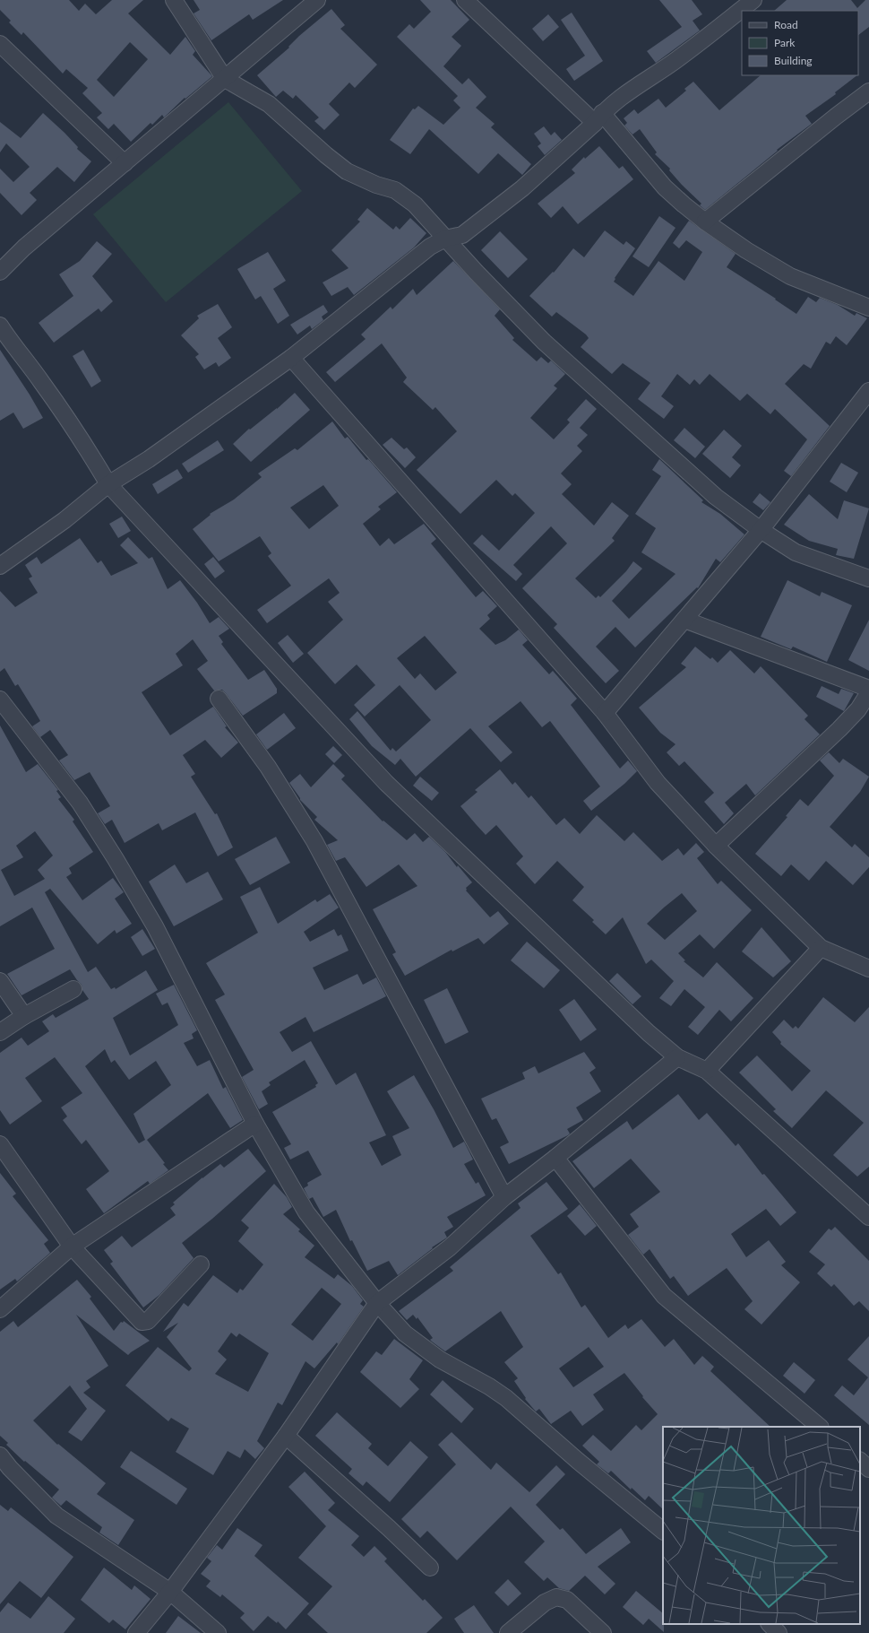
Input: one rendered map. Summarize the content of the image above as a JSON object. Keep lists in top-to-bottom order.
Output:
{
  "legend": ["Road", "Park", "Building"]
}
